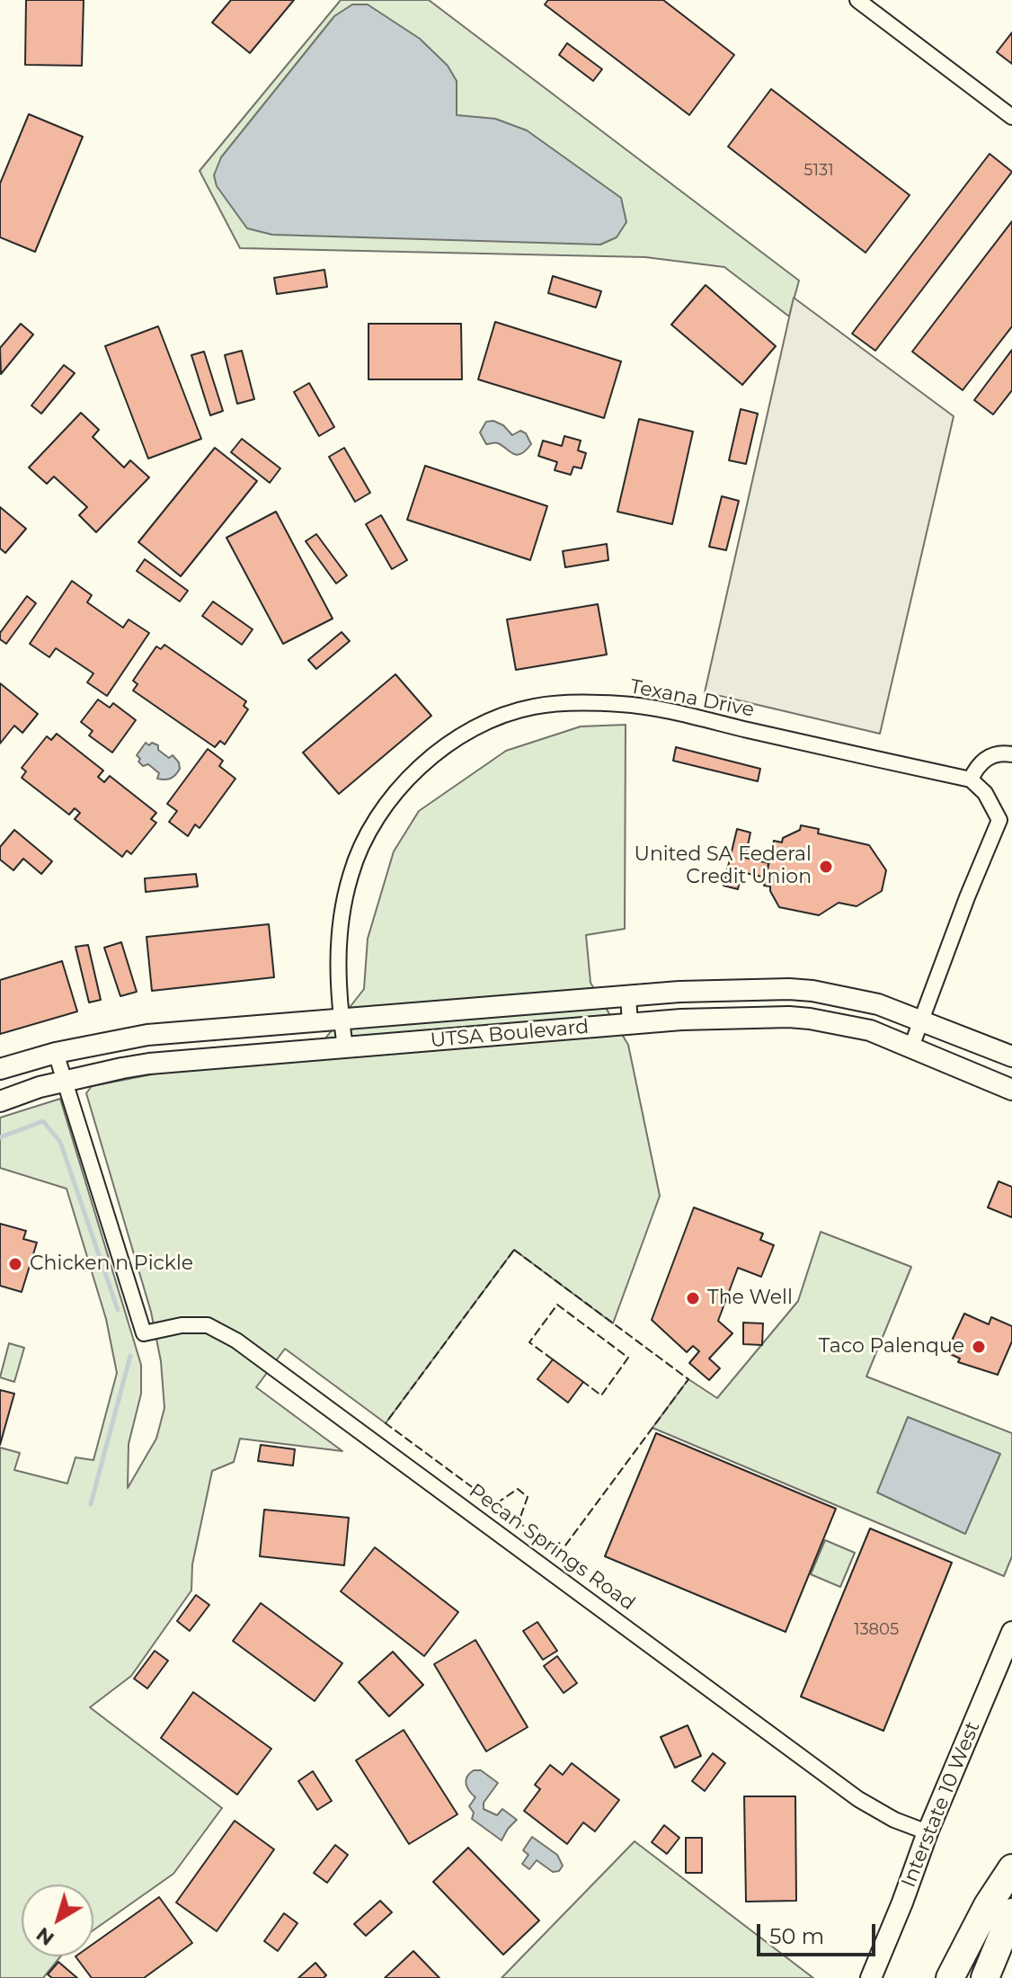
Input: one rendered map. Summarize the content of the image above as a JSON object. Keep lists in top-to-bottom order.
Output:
{
  "streets": {
    "main road": ["UTSA Boulevard", "Interstate 10 West"],
    "street": ["Texana Drive", "Pecan Springs Road"]
  },
  "crossings": [
    ["Texana Drive", "UTSA Boulevard"],
    ["UTSA Boulevard", "Pecan Springs Road"],
    ["Pecan Springs Road", "Interstate 10 West"]
  ],
  "places": [
    "United SA Federal Credit Union",
    "Chicken n Pickle",
    "The Well",
    "Taco Palenque"
  ],
  "house_numbers": ["5131", "13805"],
  "scale_bar": "50 m",
  "north": "bottom left"
}
